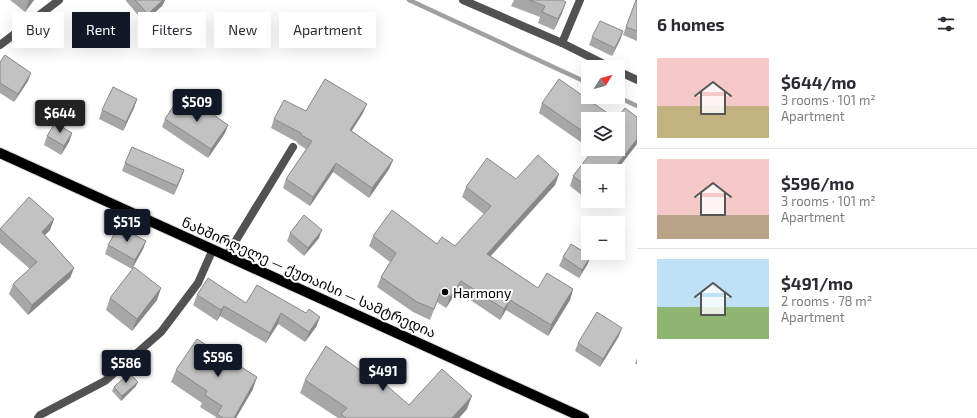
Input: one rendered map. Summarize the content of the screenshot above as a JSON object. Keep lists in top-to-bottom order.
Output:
{
  "streets": {
    "main road": ["ნახშირღელე — ქუთაისი — სამტრედია"]
  },
  "places": ["Harmony"],
  "north": "top right",
  "page": {
    "heading": "6 homes",
    "chip": [
      "Buy",
      "Rent",
      "Filters",
      "New",
      "Apartment"
    ],
    "list": [
      {
        "name": "$644/mo",
        "note": "3 rooms · 101 m² · Apartment"
      },
      {
        "name": "$596/mo",
        "note": "3 rooms · 101 m² · Apartment"
      },
      {
        "name": "$491/mo",
        "note": "2 rooms · 78 m² · Apartment"
      }
    ],
    "map_buttons": ["+", "−"],
    "price": [
      "$509",
      "$644",
      "$515",
      "$596",
      "$586",
      "$491"
    ]
  }
}
